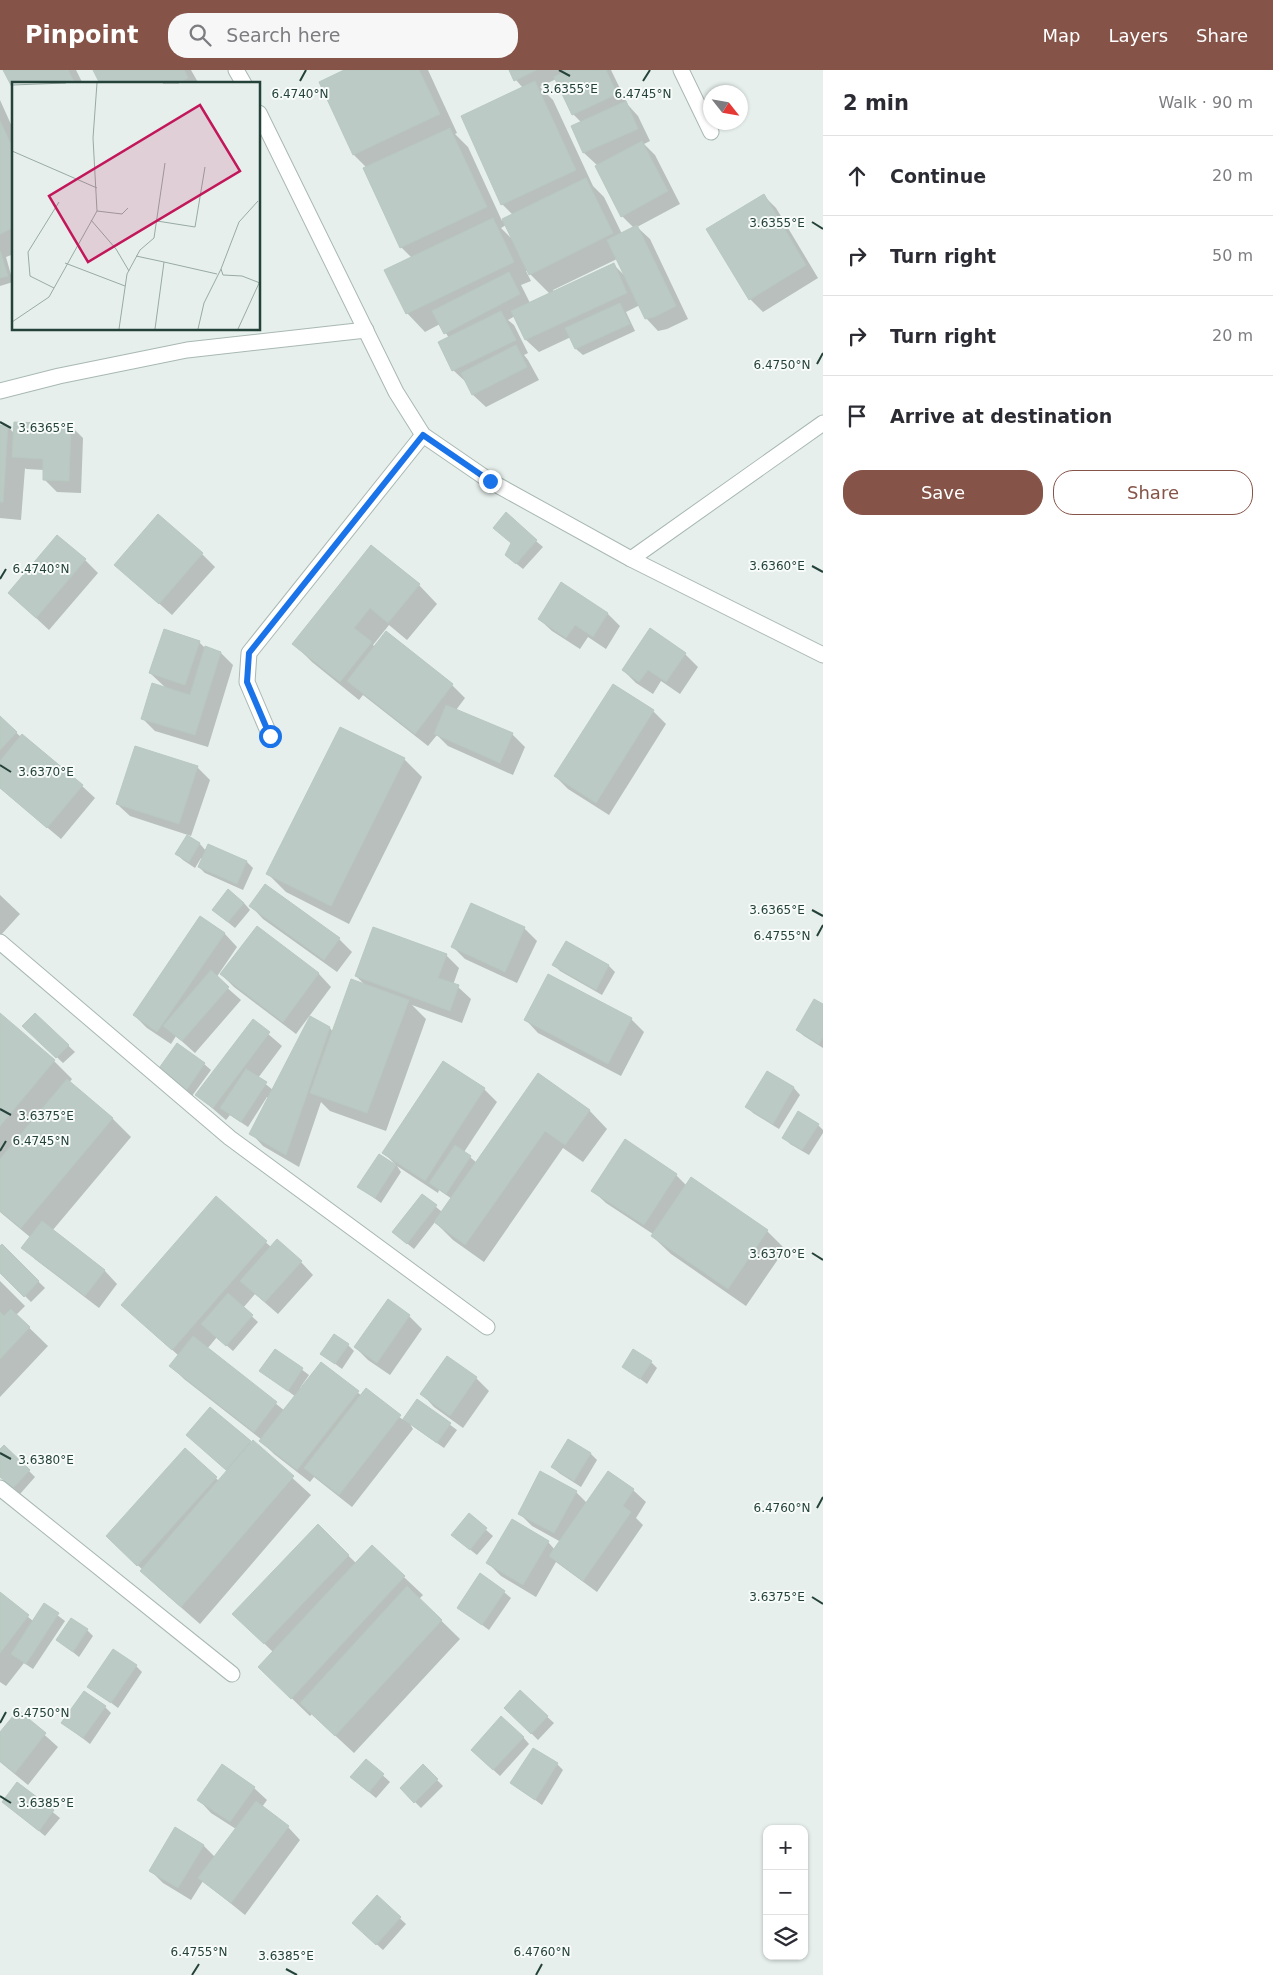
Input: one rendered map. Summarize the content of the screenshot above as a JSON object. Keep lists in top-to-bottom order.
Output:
{
  "north": "bottom right",
  "page": {
    "header": "Pinpoint",
    "search": "Search here",
    "nav": ["Map", "Layers", "Share"],
    "heading": ["2 min", "Walk · 90 m"],
    "list": [
      ["Continue", "20 m"],
      ["Turn right", "50 m"],
      ["Turn right", "20 m"],
      "Arrive at destination"
    ],
    "buttons": ["Save", "Share"],
    "map_buttons": ["+", "−"]
  },
  "coordinates": [
    "3.6355°E",
    "6.4745°N",
    "6.4740°N",
    "6.4750°N",
    "3.6365°E",
    "3.6360°E",
    "3.6370°E",
    "6.4755°N",
    "3.6375°E",
    "3.6380°E",
    "6.4760°N",
    "3.6385°E"
  ]
}
